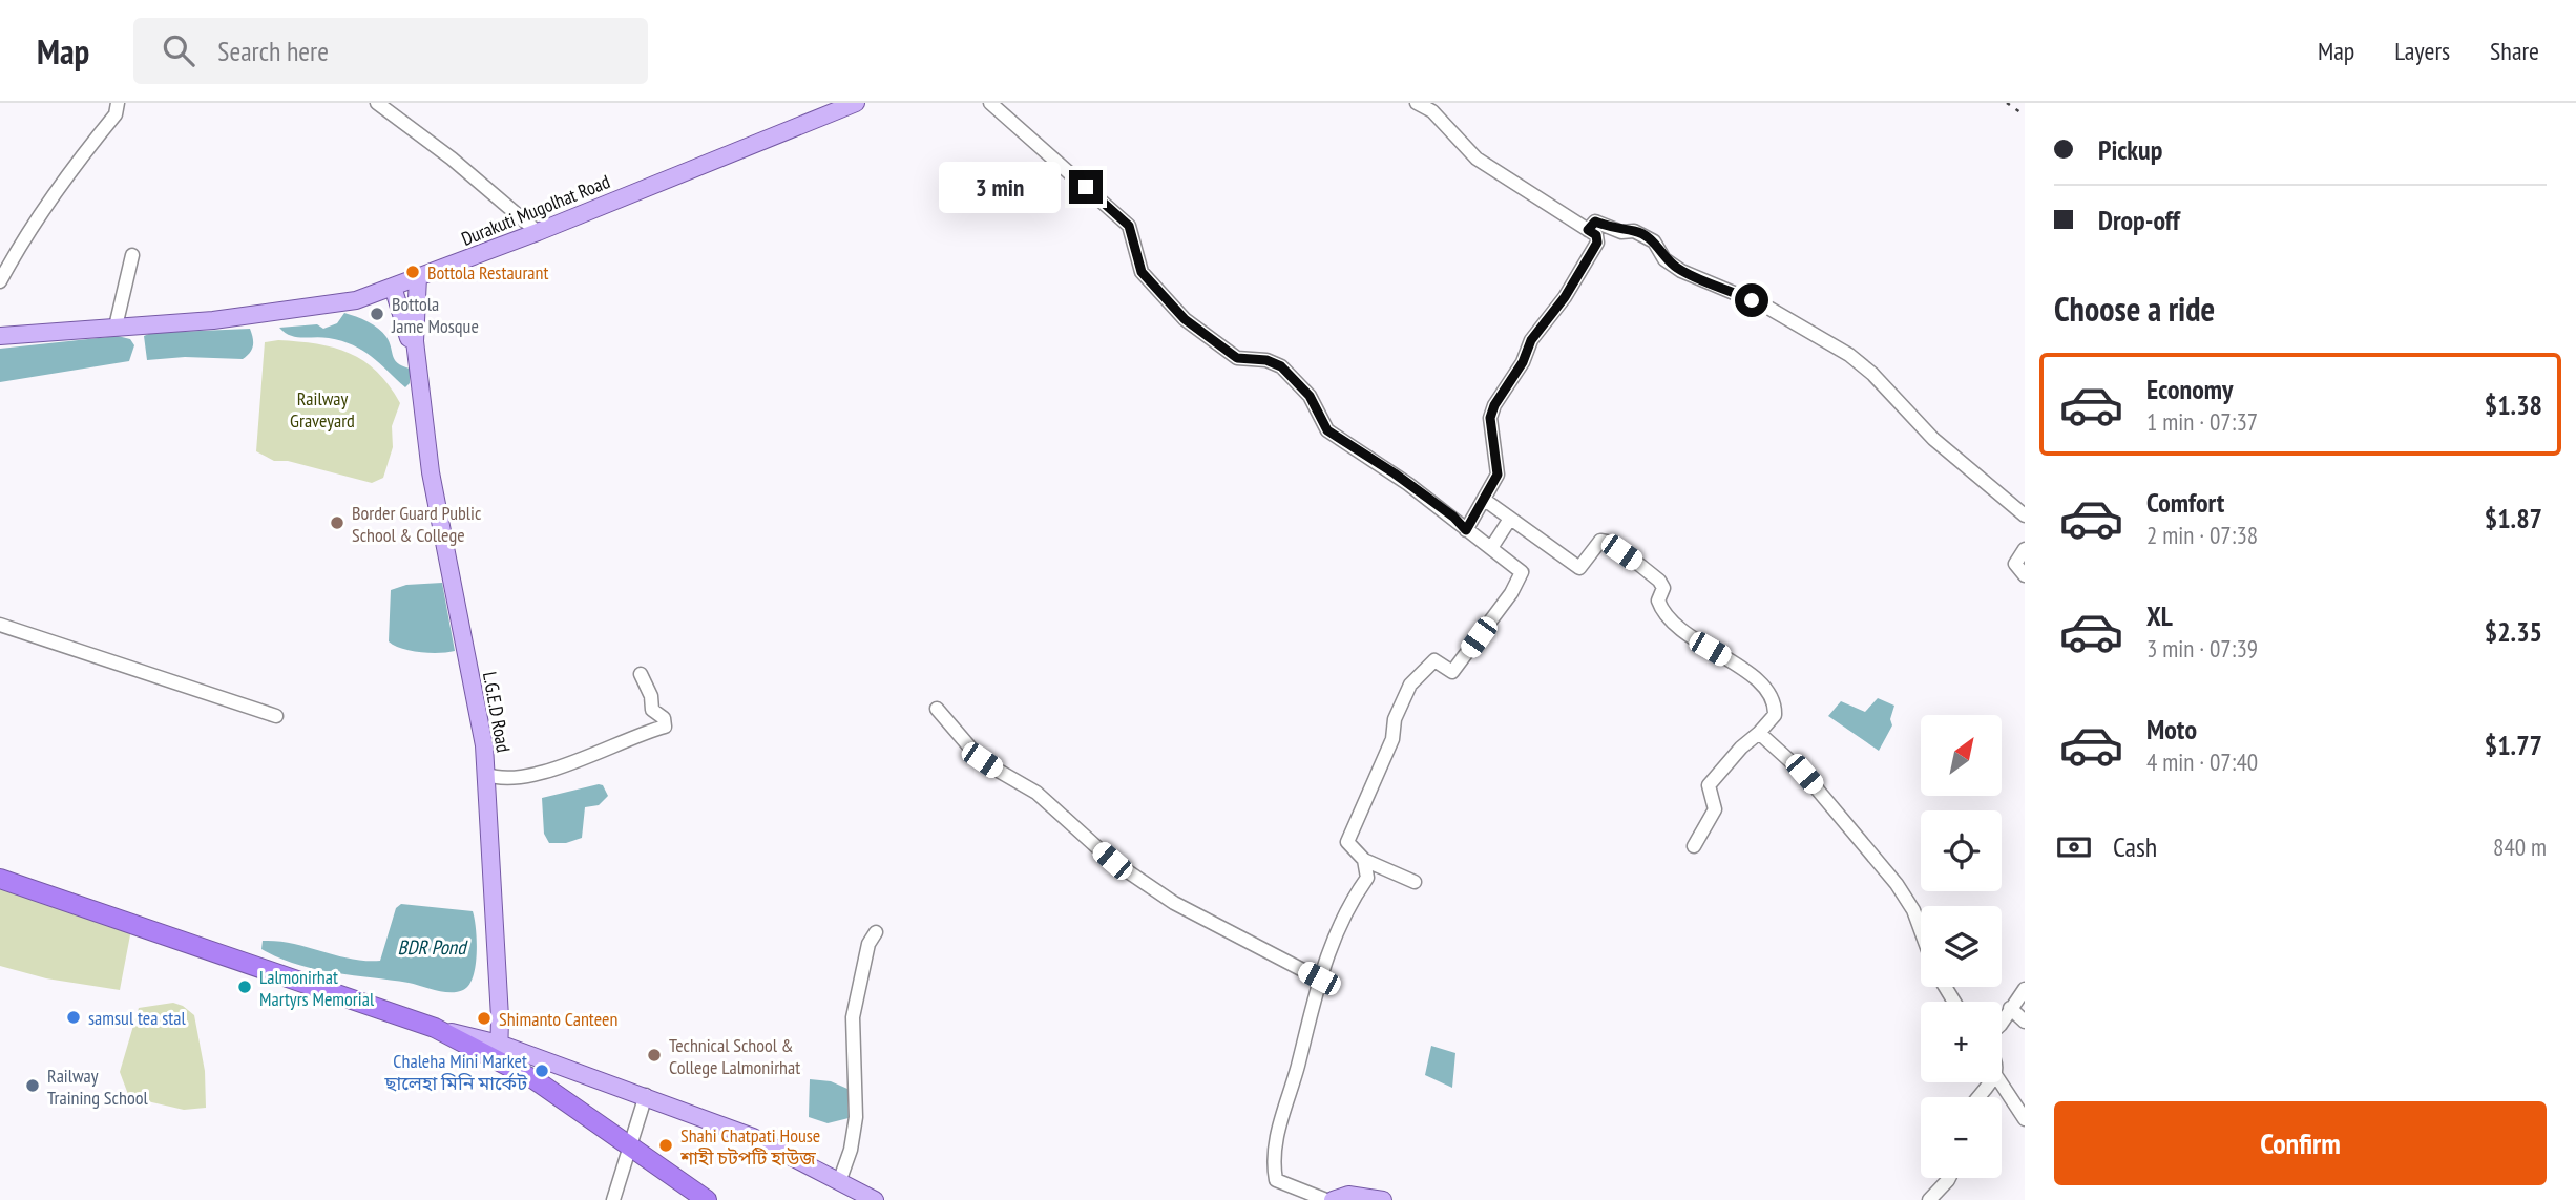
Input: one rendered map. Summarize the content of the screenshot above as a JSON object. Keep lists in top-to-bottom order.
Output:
{
  "streets": {
    "main road": ["Durakuti Mugolhat Road", "L.G.E.D Road"]
  },
  "water": ["BDR Pond"],
  "parks": ["Railway Graveyard"],
  "places": [
    "Bottola Restaurant",
    "Bottola Jame Mosque",
    "Border Guard Public School & College",
    "Lalmonirhat Martyrs Memorial",
    "samsul tea stal",
    "Shimanto Canteen",
    "Technical School & College Lalmonirhat",
    "Chaleha Mini Market ছালেহা মিনি মার্কেট",
    "Railway Training School",
    "Shahi Chatpati House শাহী চটপটি হাউজ"
  ],
  "north": "top right",
  "page": {
    "header": "Map",
    "search": "Search here",
    "nav": ["Map", "Layers", "Share"],
    "banner": ["Pickup", "Drop-off"],
    "bubble": "3 min",
    "heading": "Choose a ride",
    "list": [
      {
        "name": "Economy",
        "note": "1 min · 07:37",
        "value": "$1.38"
      },
      {
        "name": "Comfort",
        "note": "2 min · 07:38",
        "value": "$1.87"
      },
      {
        "name": "XL",
        "note": "3 min · 07:39",
        "value": "$2.35"
      },
      {
        "name": "Moto",
        "note": "4 min · 07:40",
        "value": "$1.77"
      }
    ],
    "map_buttons": ["+", "−"],
    "pay": ["Cash", "840 m"],
    "buttons": "Confirm"
  }
}
